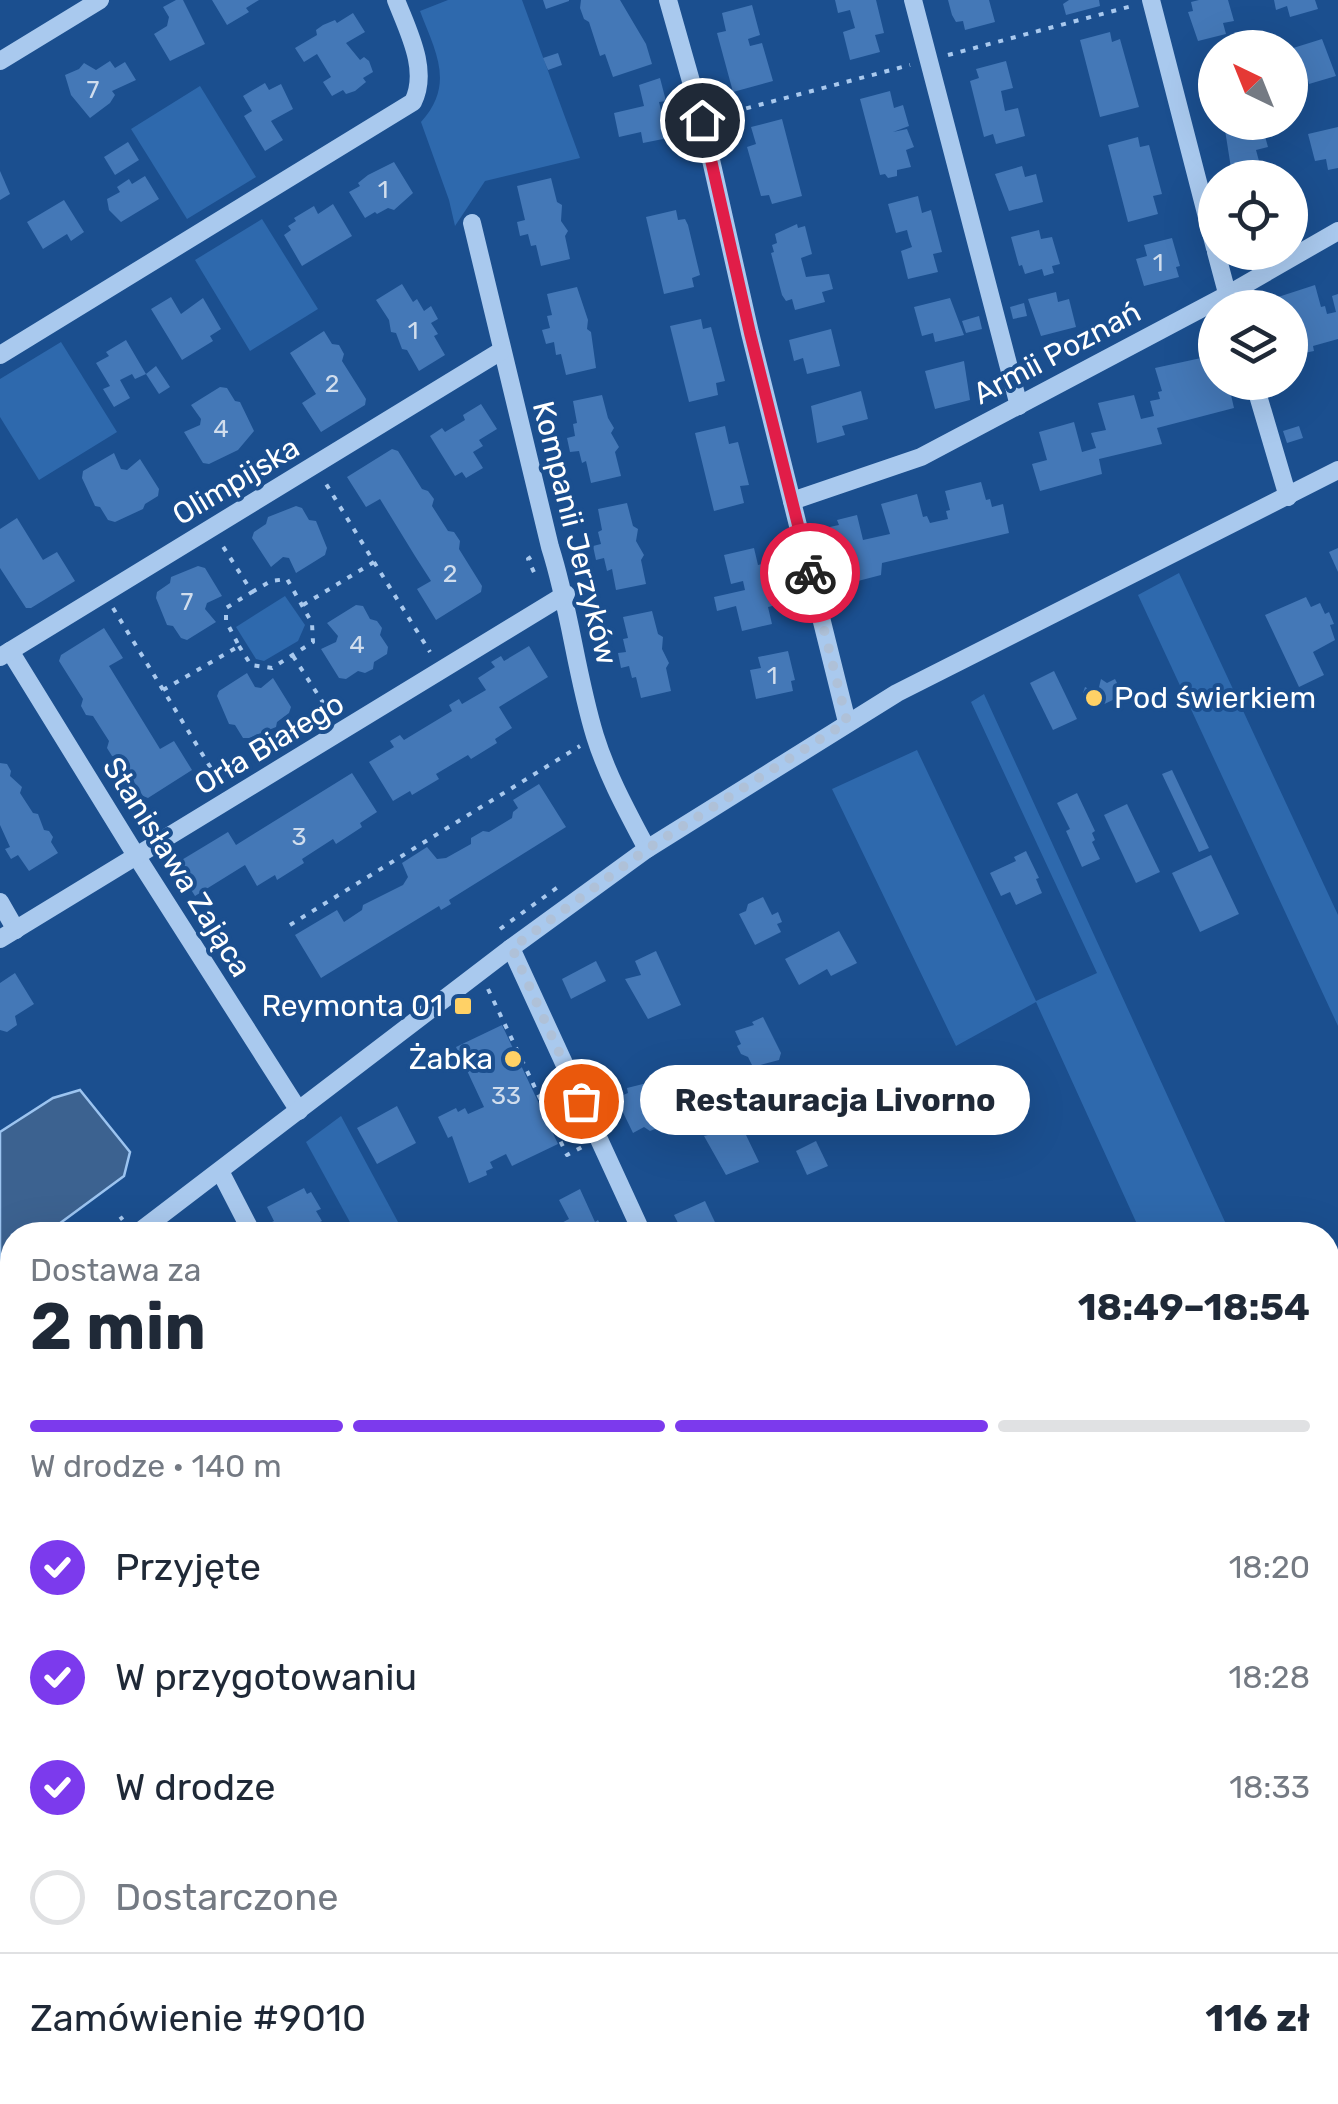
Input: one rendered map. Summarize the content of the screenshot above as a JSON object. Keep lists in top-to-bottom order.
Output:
{
  "streets": {
    "street": [
      "Armii Poznań",
      "Olimpijska",
      "Kompanii Jerzyków",
      "Orła Białego",
      "Stanisława Zająca"
    ]
  },
  "crossings": [
    ["Olimpijska", "Kompanii Jerzyków"],
    ["Olimpijska", "Stanisława Zająca"],
    ["Kompanii Jerzyków", "Orła Białego"],
    ["Orła Białego", "Stanisława Zająca"]
  ],
  "places": {
    "other": ["Pod świerkiem", "Żabka", "Restauracja Livorno"],
    "transit": ["Reymonta 01"]
  },
  "house_numbers": [
    "7",
    "1",
    "1",
    "1",
    "2",
    "4",
    "2",
    "7",
    "4",
    "1",
    "3",
    "33"
  ],
  "north": "top left",
  "page": {
    "bubble": "Restauracja Livorno",
    "heading": ["2 min", "Dostawa za", "18:49–18:54"],
    "panel": ["Zamówienie #9010", "116 zł"],
    "bar": "W drodze · 140 m",
    "list": [
      ["Przyjęte", "18:20"],
      ["W przygotowaniu", "18:28"],
      ["W drodze", "18:33"],
      "Dostarczone"
    ]
  }
}
